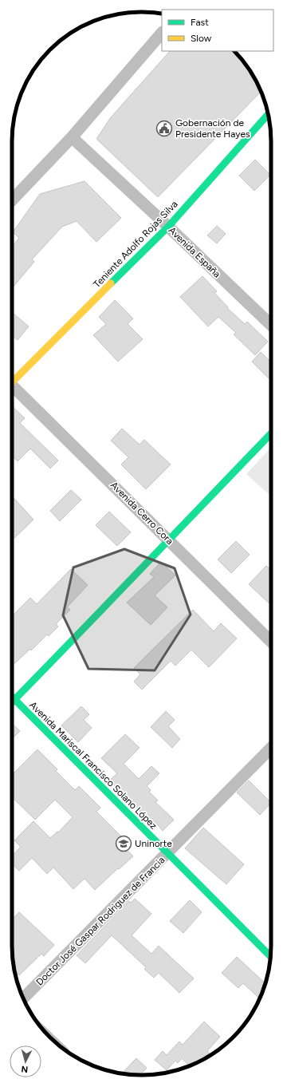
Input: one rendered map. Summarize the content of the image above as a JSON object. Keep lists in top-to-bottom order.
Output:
{
  "streets": {
    "street": [
      "Teniente Adolfo Rojas Silva",
      "Avenida España",
      "Avenida Cerro Cora",
      "Avenida Mariscal Francisco Solano López",
      "Doctor José Gaspar Rodriguez de Francia"
    ]
  },
  "crossings": [
    ["Teniente Adolfo Rojas Silva", "Avenida España"],
    ["Avenida Mariscal Francisco Solano López", "Doctor José Gaspar Rodriguez de Francia"]
  ],
  "places": {
    "public building": ["Gobernación de Presidente Hayes"],
    "school or university": ["Uninorte"]
  },
  "legend": ["Fast", "Slow"],
  "north": "bottom"
}
